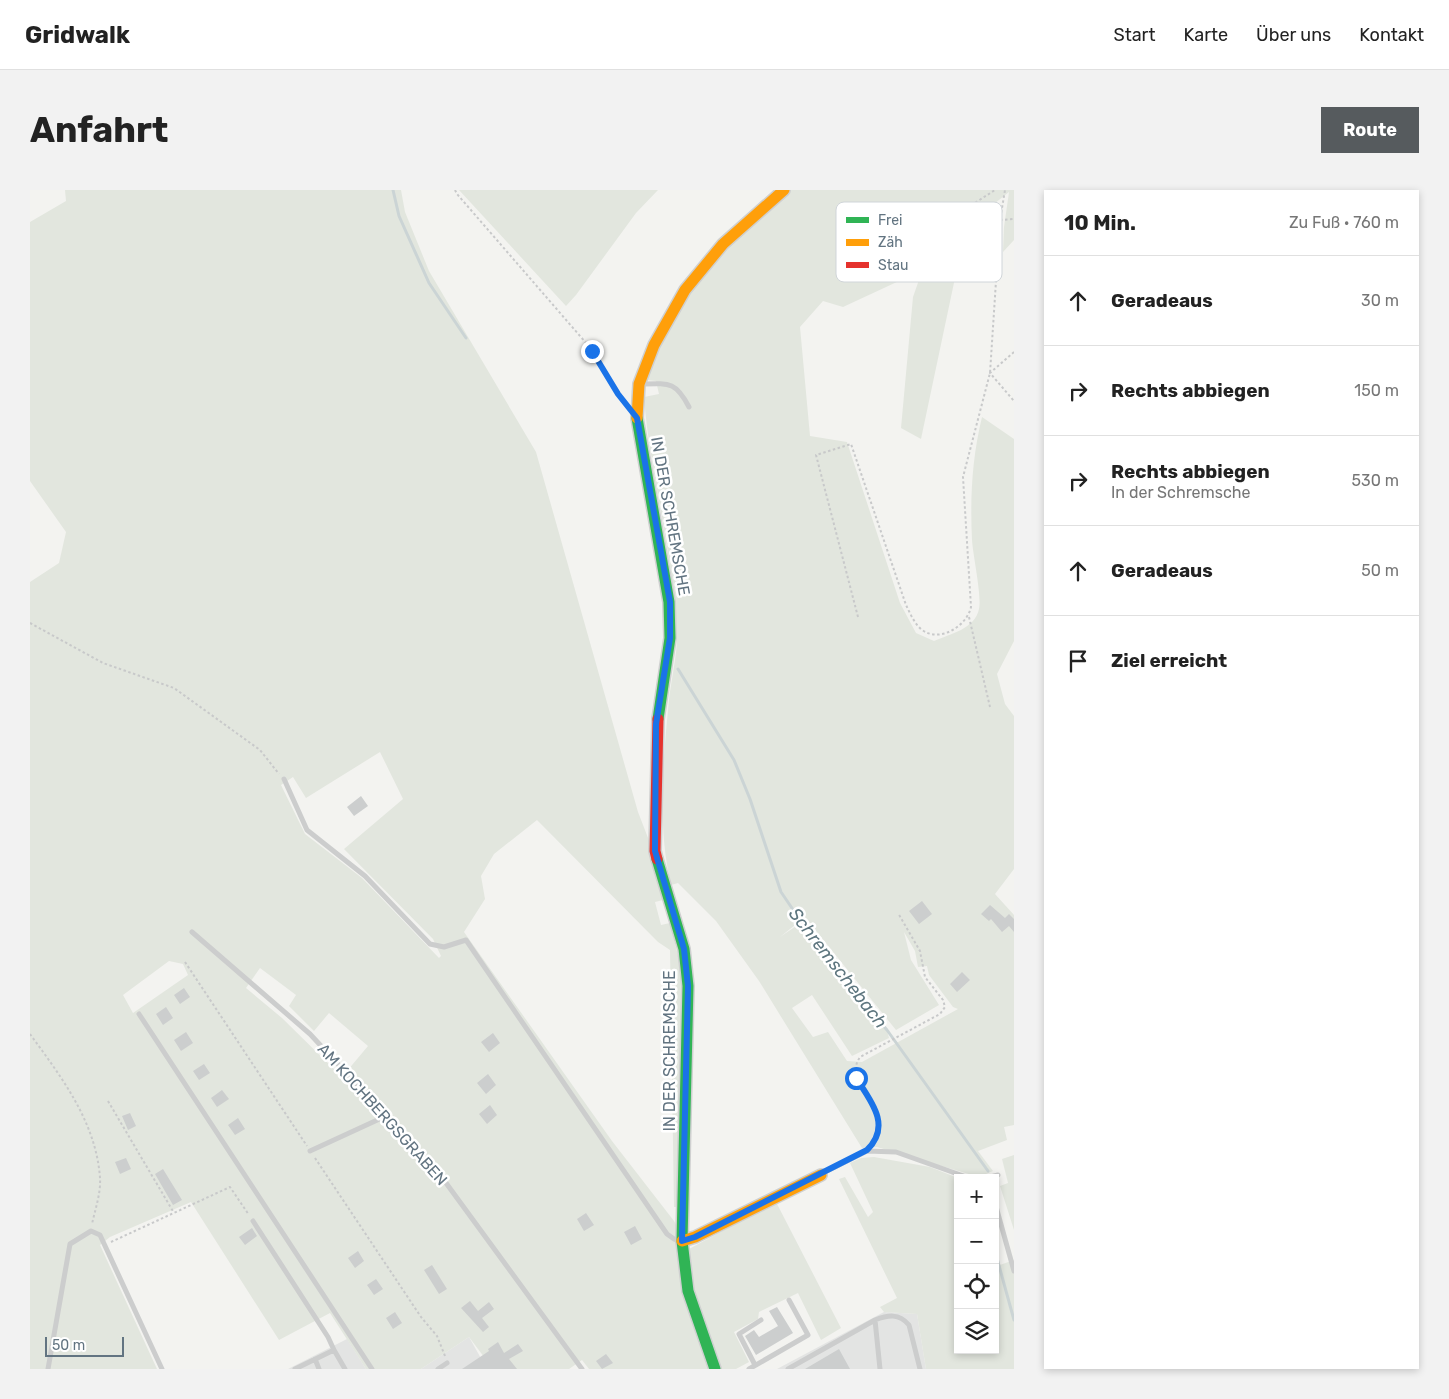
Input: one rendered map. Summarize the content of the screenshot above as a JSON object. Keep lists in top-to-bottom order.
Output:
{
  "streets": {
    "street": ["IN DER SCHREMSCHE"],
    "lane": ["AM KOCHBERGSGRABEN"]
  },
  "water": ["Schremschebach"],
  "legend": ["Frei", "Zäh", "Stau"],
  "scale_bar": "50 m",
  "page": {
    "header": "Gridwalk",
    "nav": [
      "Start",
      "Karte",
      "Über uns",
      "Kontakt"
    ],
    "buttons": "Route",
    "title": "Anfahrt",
    "heading": ["10 Min.", "Zu Fuß · 760 m"],
    "list": [
      ["Geradeaus", "30 m"],
      ["Rechts abbiegen", "150 m"],
      ["Rechts abbiegen", "In der Schremsche", "530 m"],
      ["Geradeaus", "50 m"],
      "Ziel erreicht"
    ],
    "map_buttons": ["+", "−"],
    "scale": "50 m"
  }
}
